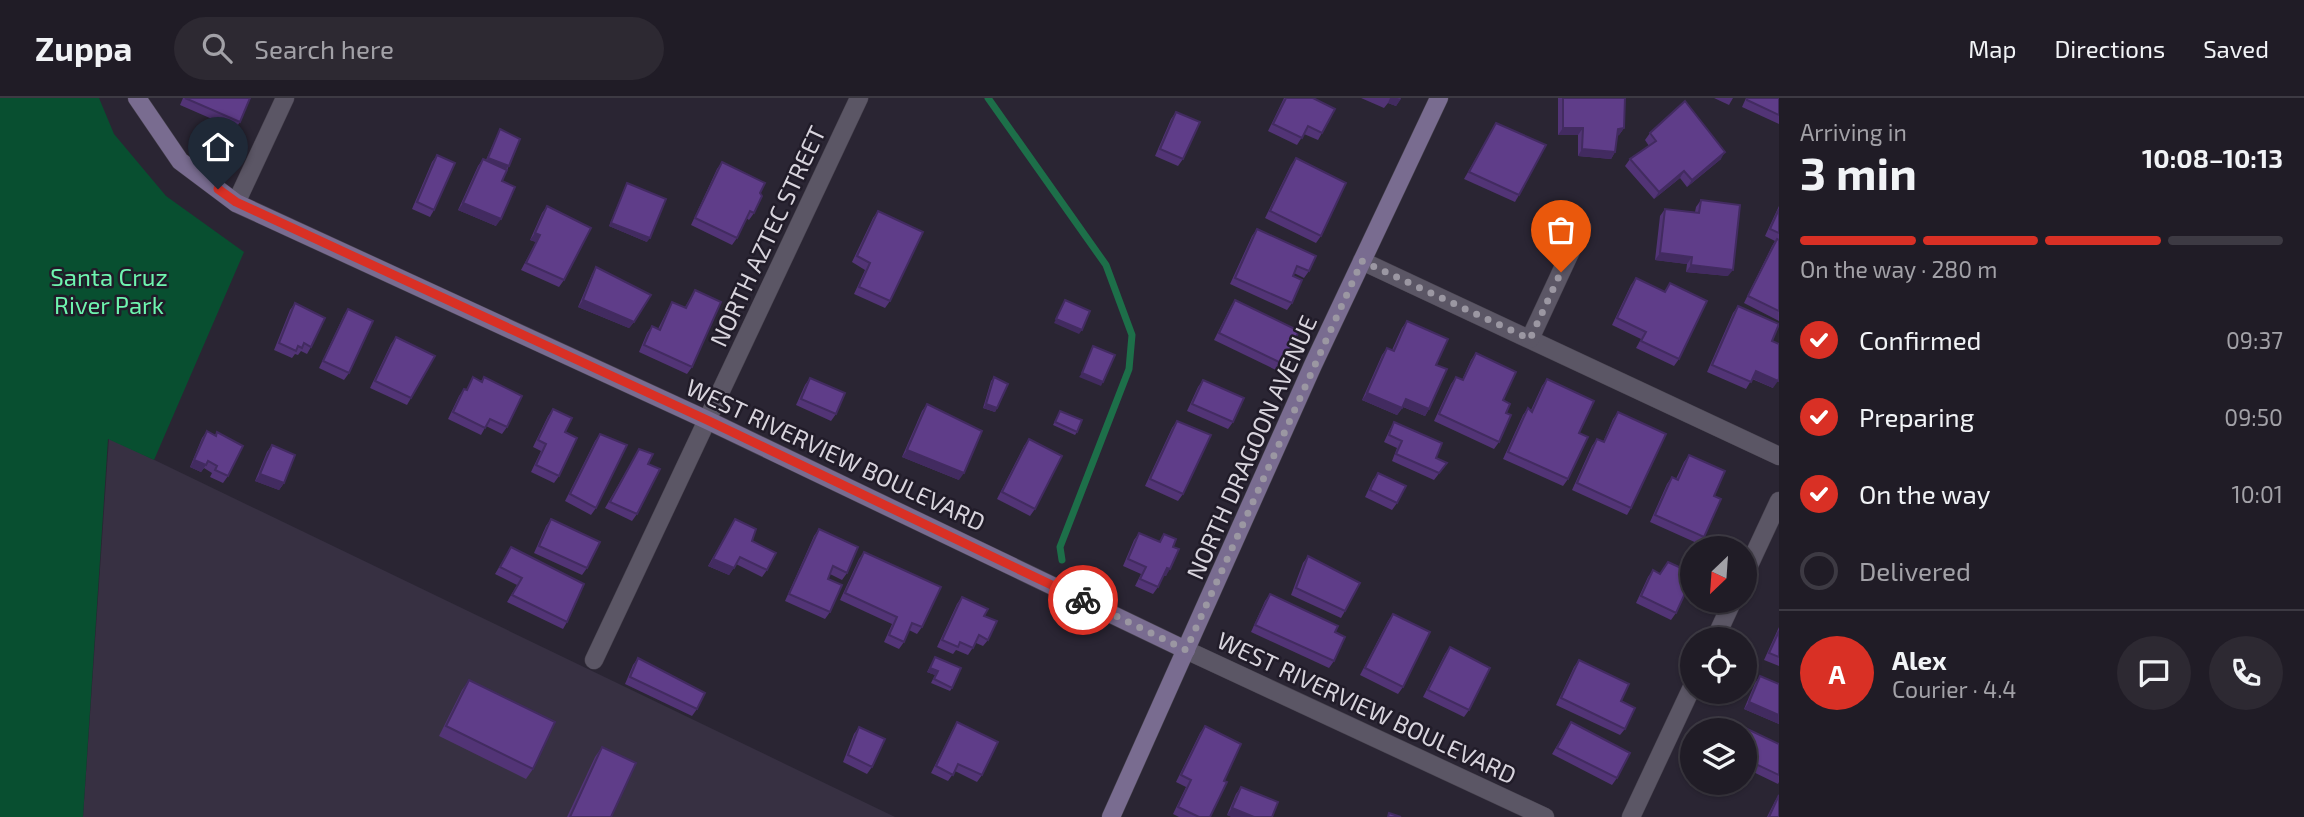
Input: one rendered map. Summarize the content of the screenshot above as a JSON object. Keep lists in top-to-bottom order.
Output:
{
  "streets": {
    "street": ["NORTH AZTEC STREET", "NORTH DRAGOON AVENUE", "WEST RIVERVIEW BOULEVARD"]
  },
  "crossings": [
    ["NORTH AZTEC STREET", "WEST RIVERVIEW BOULEVARD"],
    ["NORTH DRAGOON AVENUE", "WEST RIVERVIEW BOULEVARD"]
  ],
  "parks": ["Santa Cruz River Park"],
  "north": "bottom left",
  "page": {
    "header": "Zuppa",
    "search": "Search here",
    "nav": ["Map", "Directions", "Saved"],
    "heading": ["3 min", "Arriving in", "10:08–10:13"],
    "panel": ["Alex", "Courier · 4.4"],
    "bar": "On the way · 280 m",
    "list": [
      ["Confirmed", "09:37"],
      ["Preparing", "09:50"],
      ["On the way", "10:01"],
      "Delivered"
    ],
    "round": "A"
  }
}
